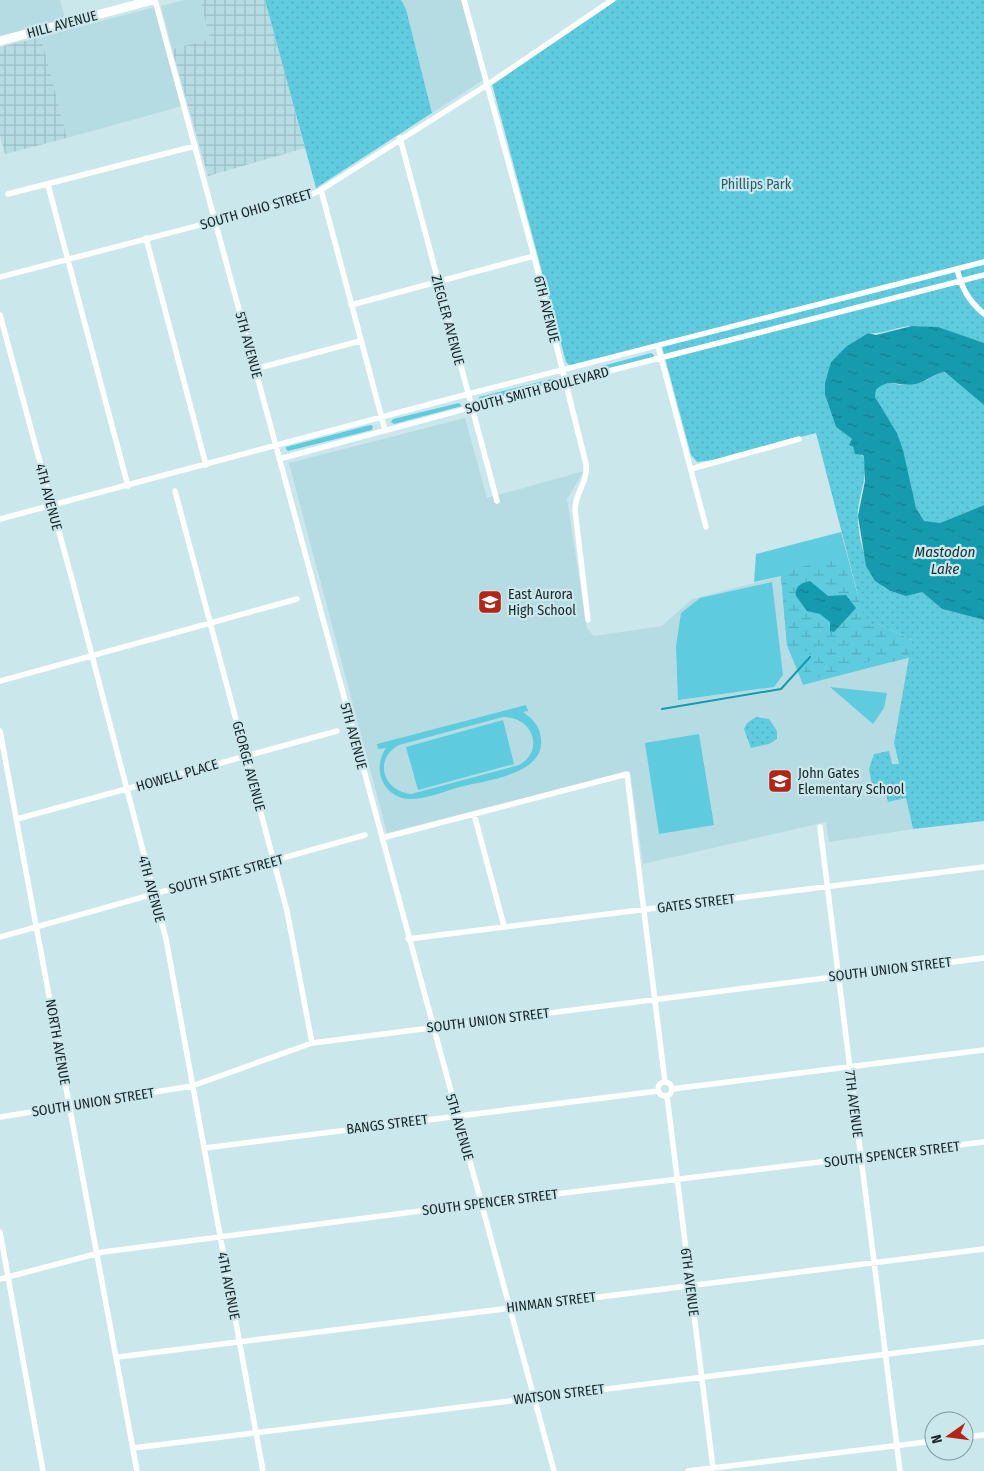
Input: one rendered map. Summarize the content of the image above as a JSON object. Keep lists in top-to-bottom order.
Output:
{
  "streets": {
    "main road": ["HILL AVENUE"],
    "street": [
      "SOUTH OHIO STREET",
      "6TH AVENUE",
      "ZIEGLER AVENUE",
      "5TH AVENUE",
      "SOUTH SMITH BOULEVARD",
      "4TH AVENUE",
      "GEORGE AVENUE",
      "HOWELL PLACE",
      "SOUTH STATE STREET",
      "GATES STREET",
      "SOUTH UNION STREET",
      "NORTH AVENUE",
      "7TH AVENUE",
      "BANGS STREET",
      "SOUTH SPENCER STREET",
      "HINMAN STREET",
      "WATSON STREET"
    ]
  },
  "crossings": [
    ["HILL AVENUE", "5TH AVENUE"],
    ["SOUTH OHIO STREET", "6TH AVENUE"],
    ["SOUTH OHIO STREET", "ZIEGLER AVENUE"],
    ["SOUTH OHIO STREET", "5TH AVENUE"],
    ["6TH AVENUE", "SOUTH SMITH BOULEVARD"],
    ["6TH AVENUE", "BANGS STREET"],
    ["6TH AVENUE", "SOUTH SPENCER STREET"],
    ["6TH AVENUE", "HINMAN STREET"],
    ["6TH AVENUE", "WATSON STREET"],
    ["ZIEGLER AVENUE", "SOUTH SMITH BOULEVARD"],
    ["5TH AVENUE", "SOUTH SMITH BOULEVARD"],
    ["5TH AVENUE", "GATES STREET"],
    ["5TH AVENUE", "SOUTH UNION STREET"],
    ["5TH AVENUE", "BANGS STREET"],
    ["5TH AVENUE", "SOUTH SPENCER STREET"],
    ["5TH AVENUE", "HINMAN STREET"],
    ["5TH AVENUE", "WATSON STREET"],
    ["SOUTH SMITH BOULEVARD", "4TH AVENUE"],
    ["4TH AVENUE", "HOWELL PLACE"],
    ["4TH AVENUE", "SOUTH STATE STREET"],
    ["4TH AVENUE", "SOUTH UNION STREET"],
    ["4TH AVENUE", "BANGS STREET"],
    ["4TH AVENUE", "SOUTH SPENCER STREET"],
    ["4TH AVENUE", "HINMAN STREET"],
    ["4TH AVENUE", "WATSON STREET"],
    ["GEORGE AVENUE", "HOWELL PLACE"],
    ["GEORGE AVENUE", "SOUTH STATE STREET"],
    ["GEORGE AVENUE", "SOUTH UNION STREET"],
    ["HOWELL PLACE", "NORTH AVENUE"],
    ["SOUTH STATE STREET", "NORTH AVENUE"],
    ["GATES STREET", "7TH AVENUE"],
    ["SOUTH UNION STREET", "NORTH AVENUE"],
    ["SOUTH UNION STREET", "7TH AVENUE"],
    ["NORTH AVENUE", "SOUTH SPENCER STREET"],
    ["NORTH AVENUE", "HINMAN STREET"],
    ["NORTH AVENUE", "WATSON STREET"],
    ["7TH AVENUE", "SOUTH SPENCER STREET"],
    ["7TH AVENUE", "HINMAN STREET"],
    ["7TH AVENUE", "WATSON STREET"]
  ],
  "water": ["Mastodon Lake"],
  "parks": ["Phillips Park"],
  "places": {
    "school or university": ["East Aurora High School", "John Gates Elementary School"]
  },
  "north": "left"
}
